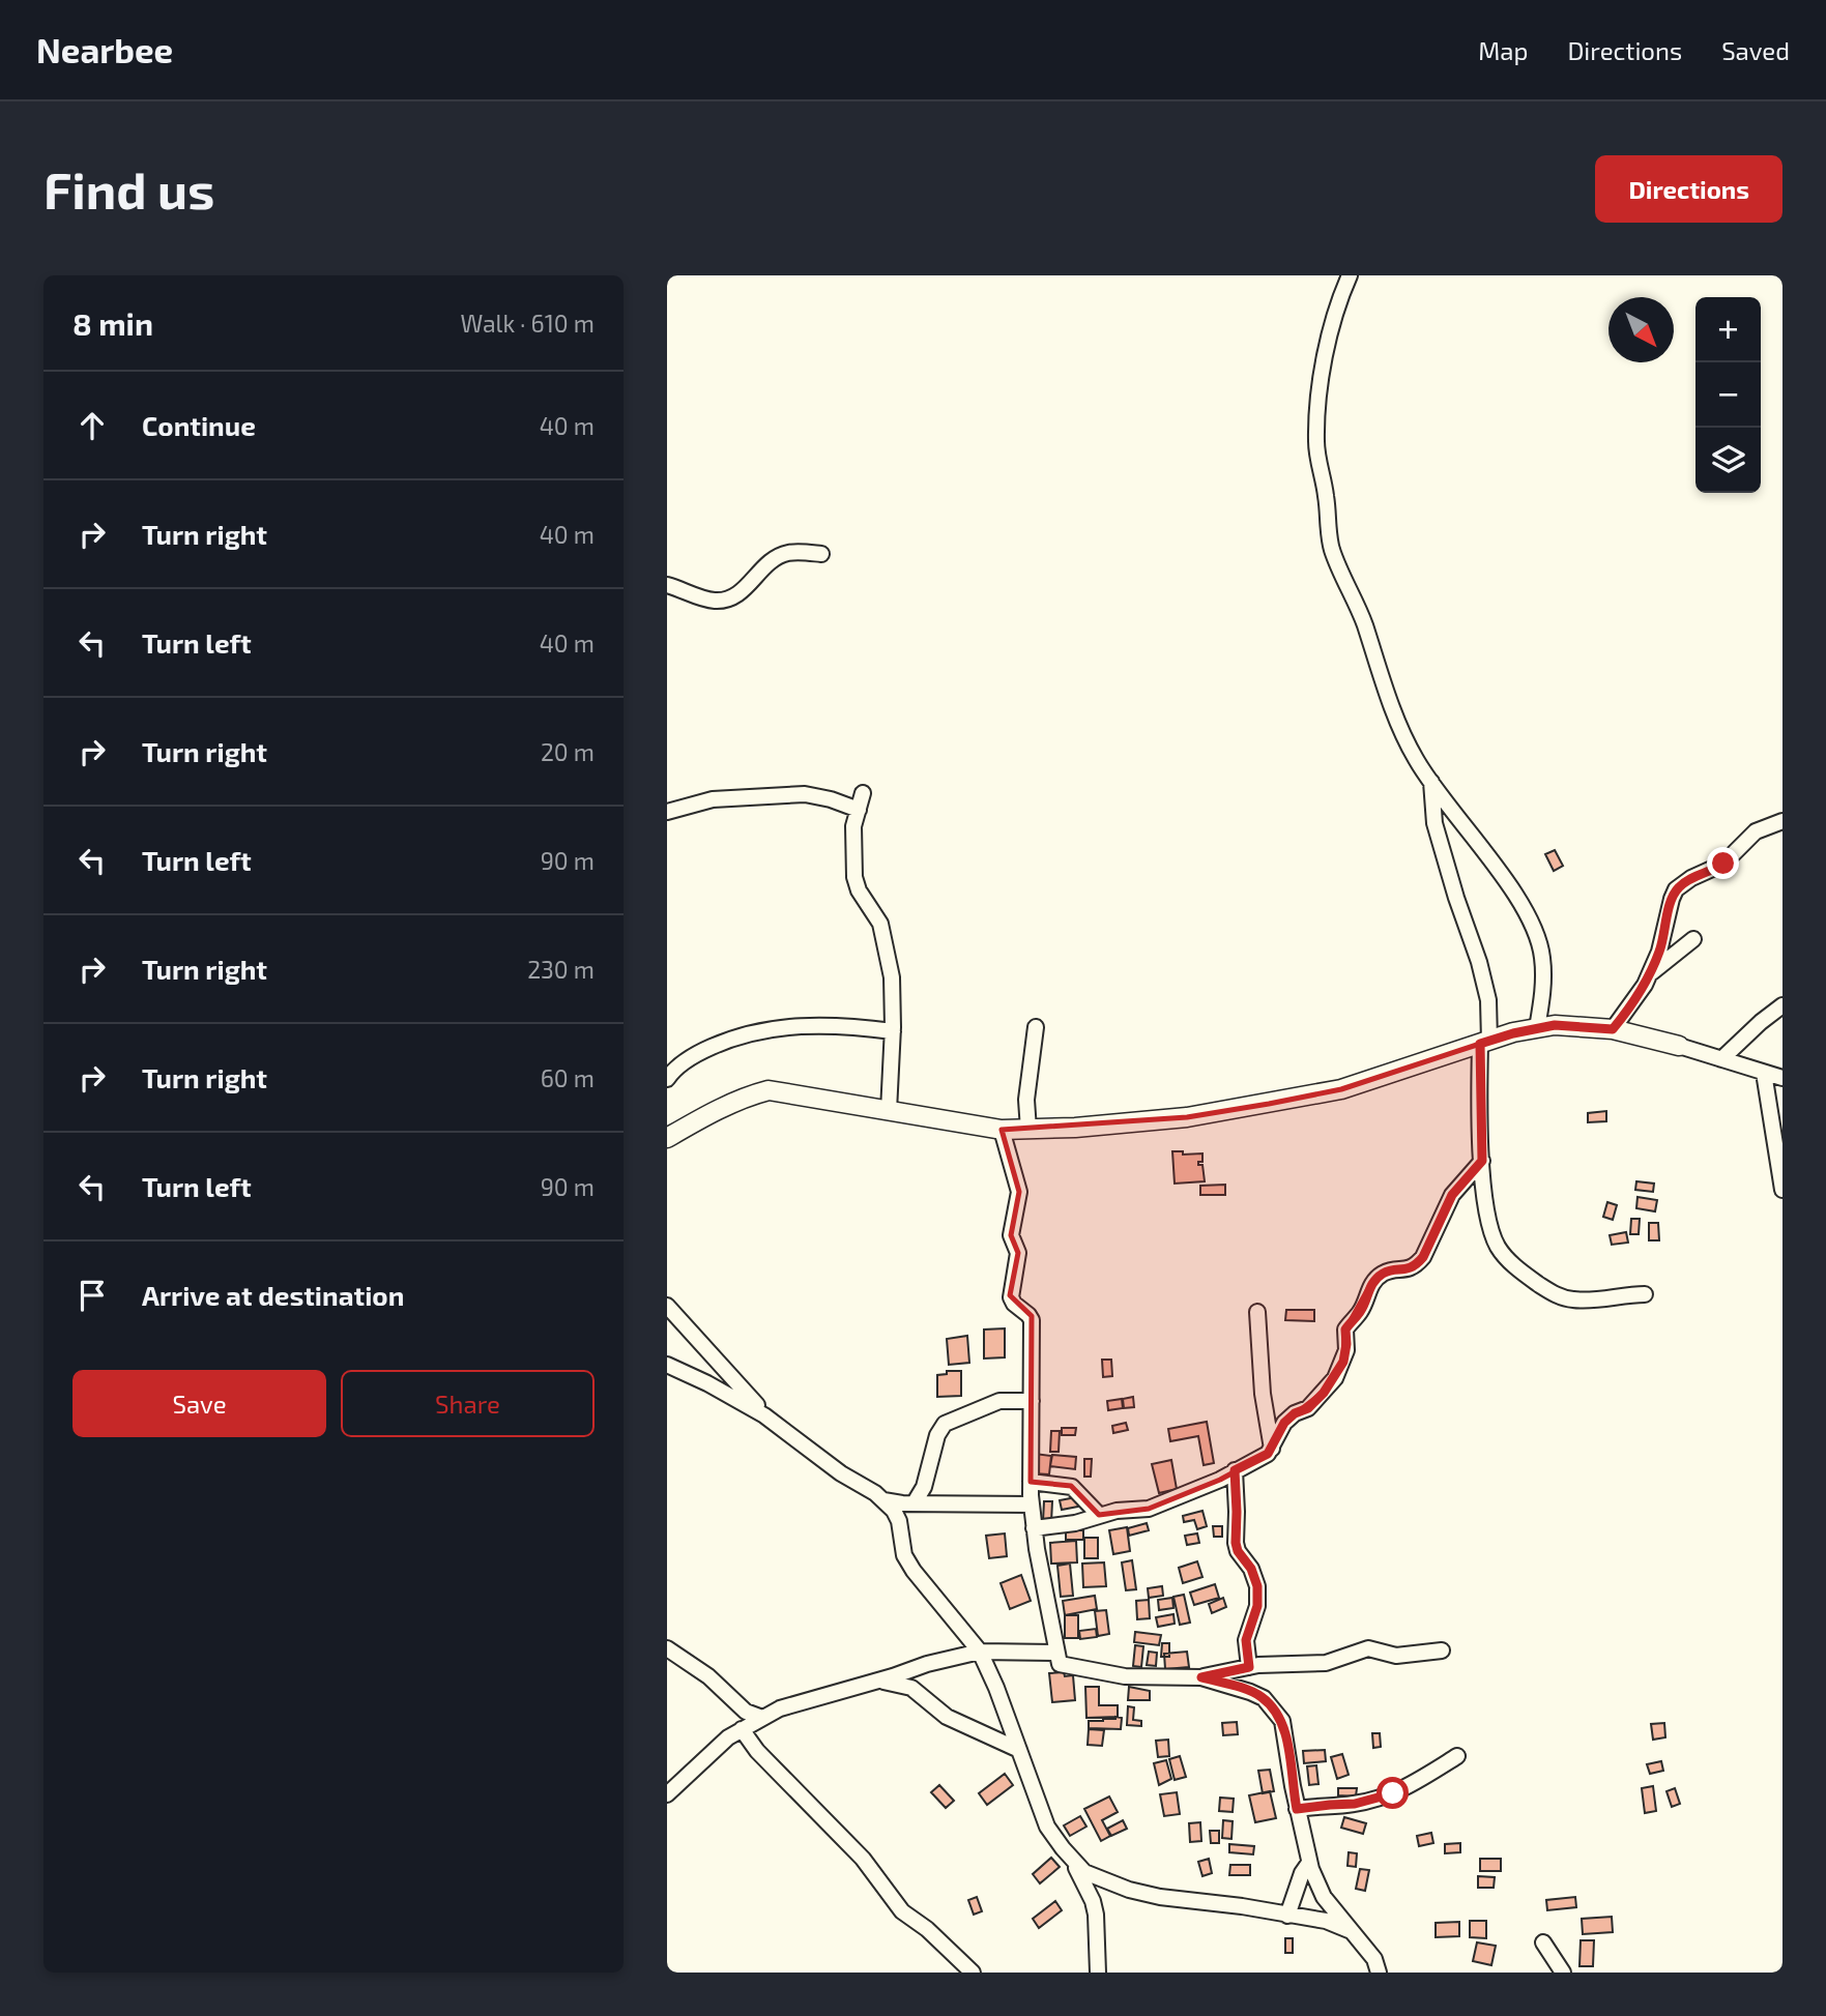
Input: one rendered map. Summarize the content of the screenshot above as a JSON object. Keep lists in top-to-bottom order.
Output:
{
  "north": "bottom right",
  "page": {
    "header": "Nearbee",
    "nav": ["Map", "Directions", "Saved"],
    "buttons": [
      "Directions",
      ["Save", "Share"]
    ],
    "title": "Find us",
    "heading": ["8 min", "Walk · 610 m"],
    "map_buttons": ["+", "−"],
    "list": [
      ["Continue", "40 m"],
      ["Turn right", "40 m"],
      ["Turn left", "40 m"],
      ["Turn right", "20 m"],
      ["Turn left", "90 m"],
      ["Turn right", "230 m"],
      ["Turn right", "60 m"],
      ["Turn left", "90 m"],
      "Arrive at destination"
    ]
  }
}
